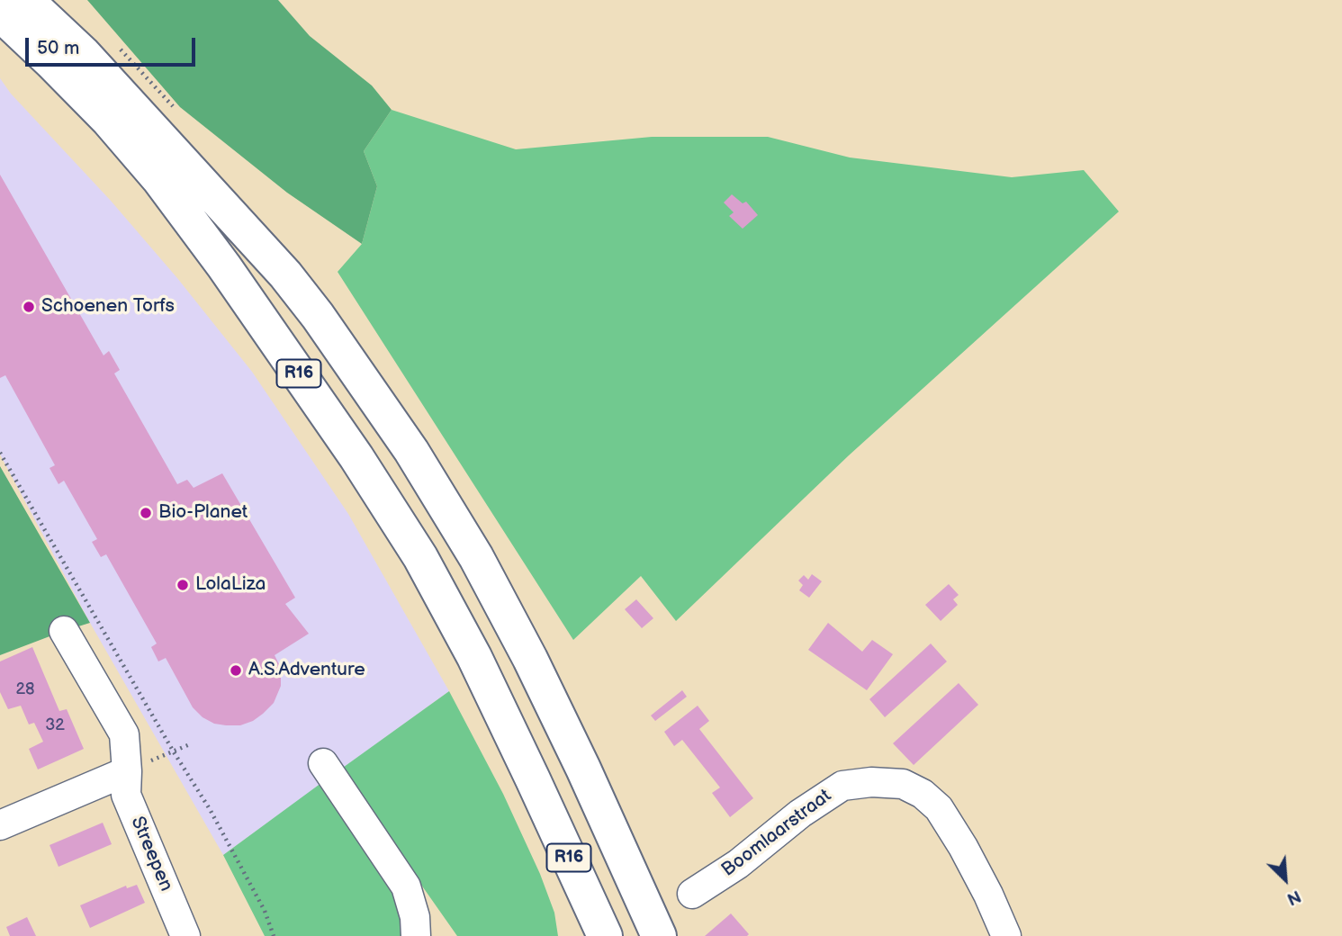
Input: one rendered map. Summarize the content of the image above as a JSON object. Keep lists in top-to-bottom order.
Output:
{
  "streets": {
    "highway": ["R16"],
    "street": ["Boomlaarstraat", "Streepen"]
  },
  "places": [
    "Schoenen Torfs",
    "Bio-Planet",
    "LolaLiza",
    "A.S.Adventure"
  ],
  "house_numbers": ["28", "32"],
  "scale_bar": "50 m",
  "north": "bottom right"
}
